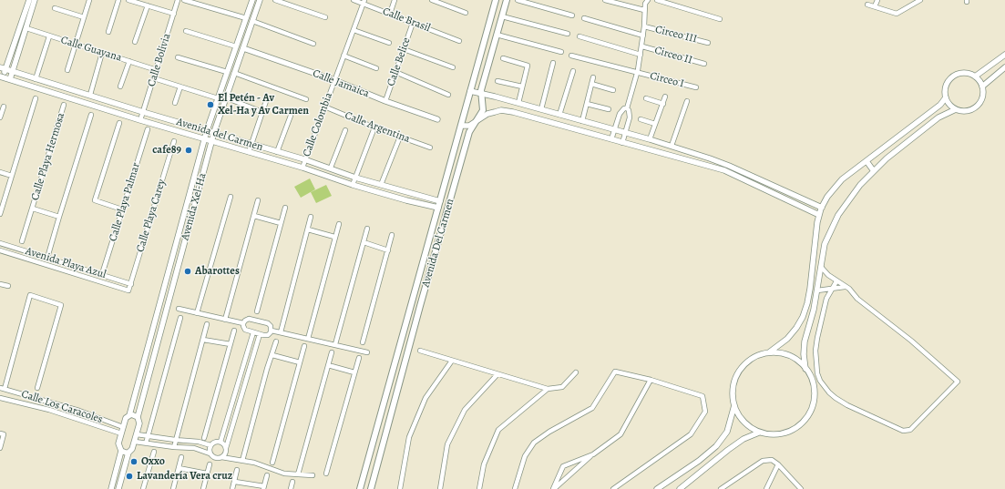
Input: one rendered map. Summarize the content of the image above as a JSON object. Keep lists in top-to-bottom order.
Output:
{
  "streets": {
    "main road": ["Avenida Del Carmen"],
    "street": [
      "Calle Brasil",
      "Circeo III",
      "Calle Guayana",
      "Circeo II",
      "Calle Bolivia",
      "Calle Belice",
      "Circeo I",
      "Calle Jamaica",
      "Calle Colombia",
      "Calle Argentina",
      "Avenida del Carmen",
      "Calle Playa Hermosa",
      "Calle Playa Palmar",
      "Avenida Xel-Ha",
      "Calle Playa Carey",
      "Avenida Playa Azul",
      "Calle Los Caracoles"
    ]
  },
  "crossings": [
    ["Calle Brasil", "Calle Belice"],
    ["Calle Brasil", "Calle Colombia"],
    ["Calle Guayana", "Calle Bolivia"],
    ["Calle Bolivia", "Avenida del Carmen"],
    ["Calle Belice", "Calle Jamaica"],
    ["Calle Jamaica", "Calle Colombia"],
    ["Calle Jamaica", "Avenida Xel-Ha"],
    ["Calle Colombia", "Calle Argentina"],
    ["Calle Colombia", "Avenida del Carmen"],
    ["Avenida del Carmen", "Avenida Xel-Ha"],
    ["Avenida del Carmen", "Avenida Del Carmen"],
    ["Calle Playa Palmar", "Avenida Playa Azul"],
    ["Avenida Xel-Ha", "Calle Los Caracoles"],
    ["Calle Playa Carey", "Avenida Playa Azul"]
  ],
  "places": [
    "El Petén - Av Xel-Ha y Av Carmen",
    "cafe89",
    "Abarottes",
    "Oxxo",
    "Lavandería Vera cruz"
  ]
}
